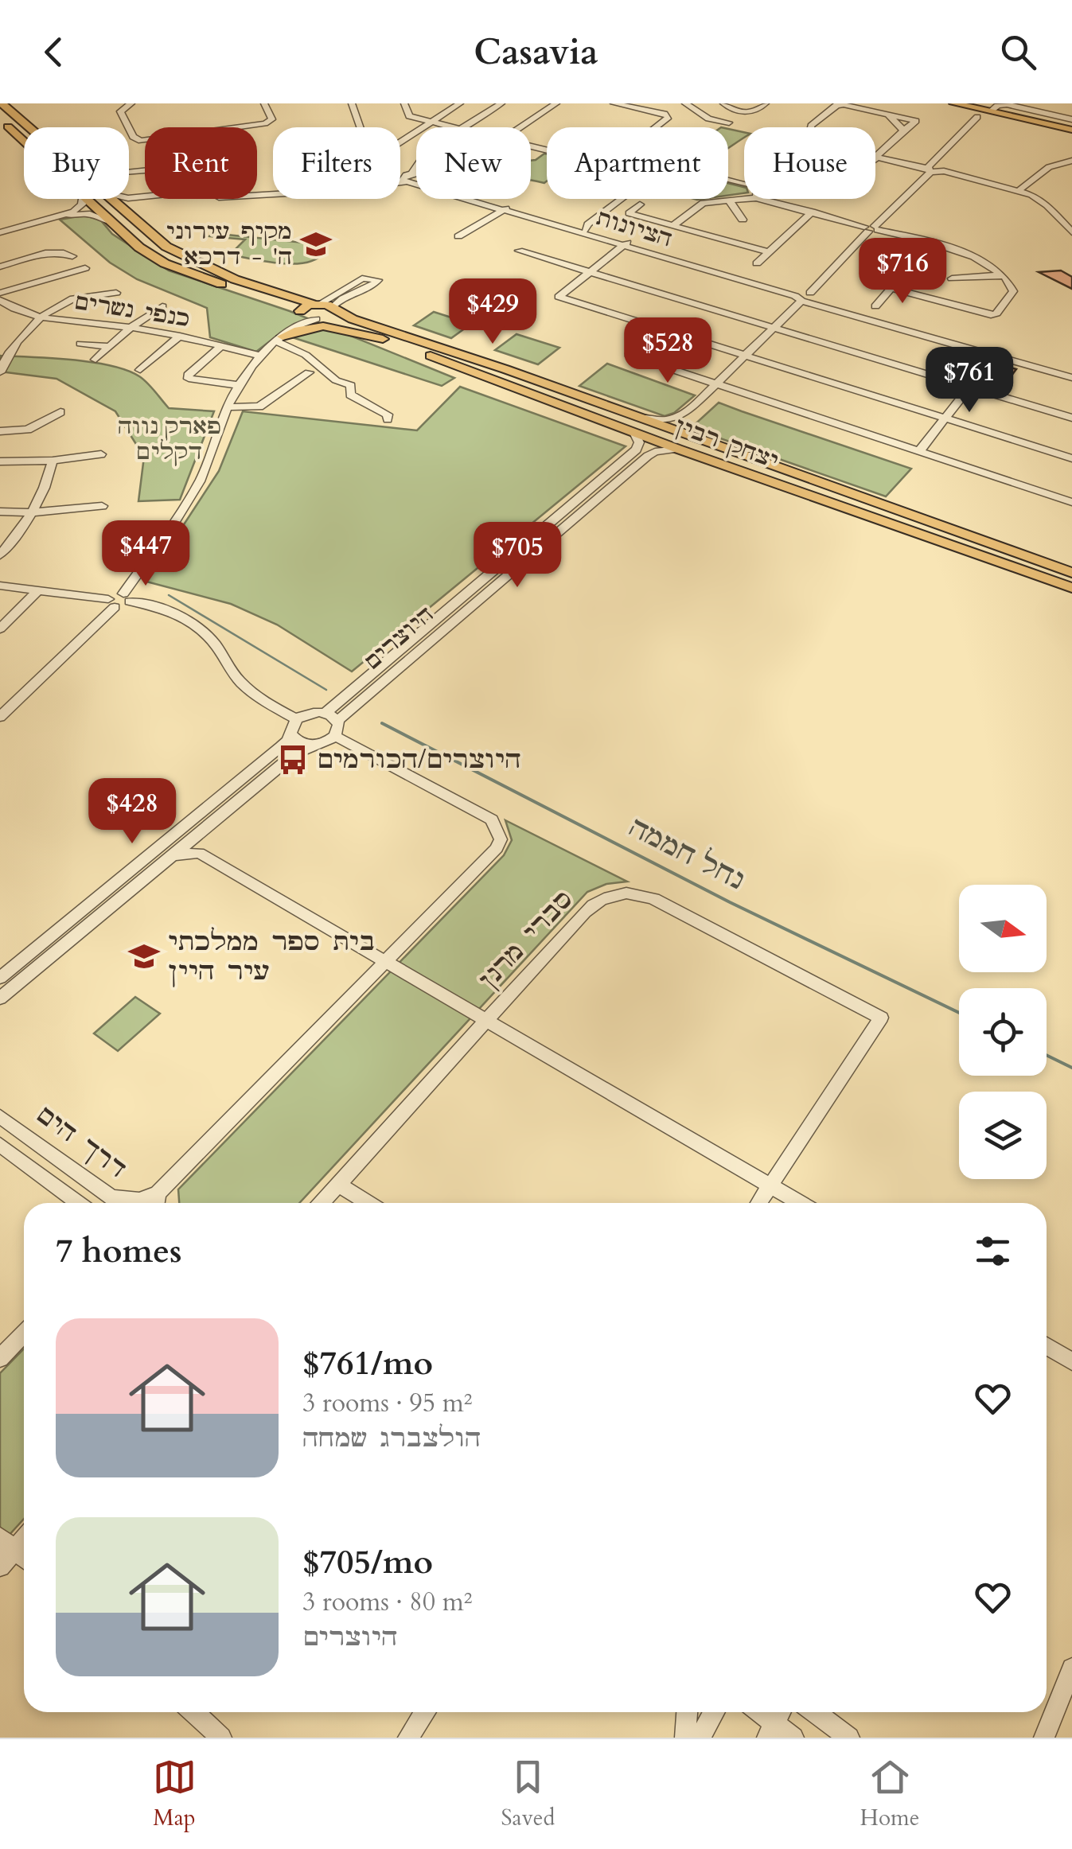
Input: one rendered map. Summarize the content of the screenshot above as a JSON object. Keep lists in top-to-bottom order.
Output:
{
  "streets": {
    "main road": ["יצחק רבין"],
    "street": [
      "הציונות",
      "כנפי נשרים",
      "היוצרים",
      "סברי מרנן",
      "דרך הים"
    ]
  },
  "crossings": [
    ["יצחק רבין", "היוצרים"]
  ],
  "water": ["נחל חממה"],
  "parks": ["פארק נווה דקלים"],
  "places": {
    "school or university": ["מקיף עירוני ה' - דרכא", "בית ספר ממלכתי עיר היין"],
    "bus stop": ["היוצרים/הכורמים"]
  },
  "north": "right",
  "page": {
    "header": "Casavia",
    "chip": [
      "Buy",
      "Rent",
      "Filters",
      "New",
      "Apartment",
      "House"
    ],
    "price": [
      "$716",
      "$429",
      "$528",
      "$761",
      "$447",
      "$705",
      "$428"
    ],
    "heading": "7 homes",
    "list": [
      {
        "name": "$761/mo",
        "note": "3 rooms · 95 m² · הולצברג שמחה"
      },
      {
        "name": "$705/mo",
        "note": "3 rooms · 80 m² · היוצרים"
      }
    ],
    "tabs": ["Map", "Saved", "Home"]
  }
}
